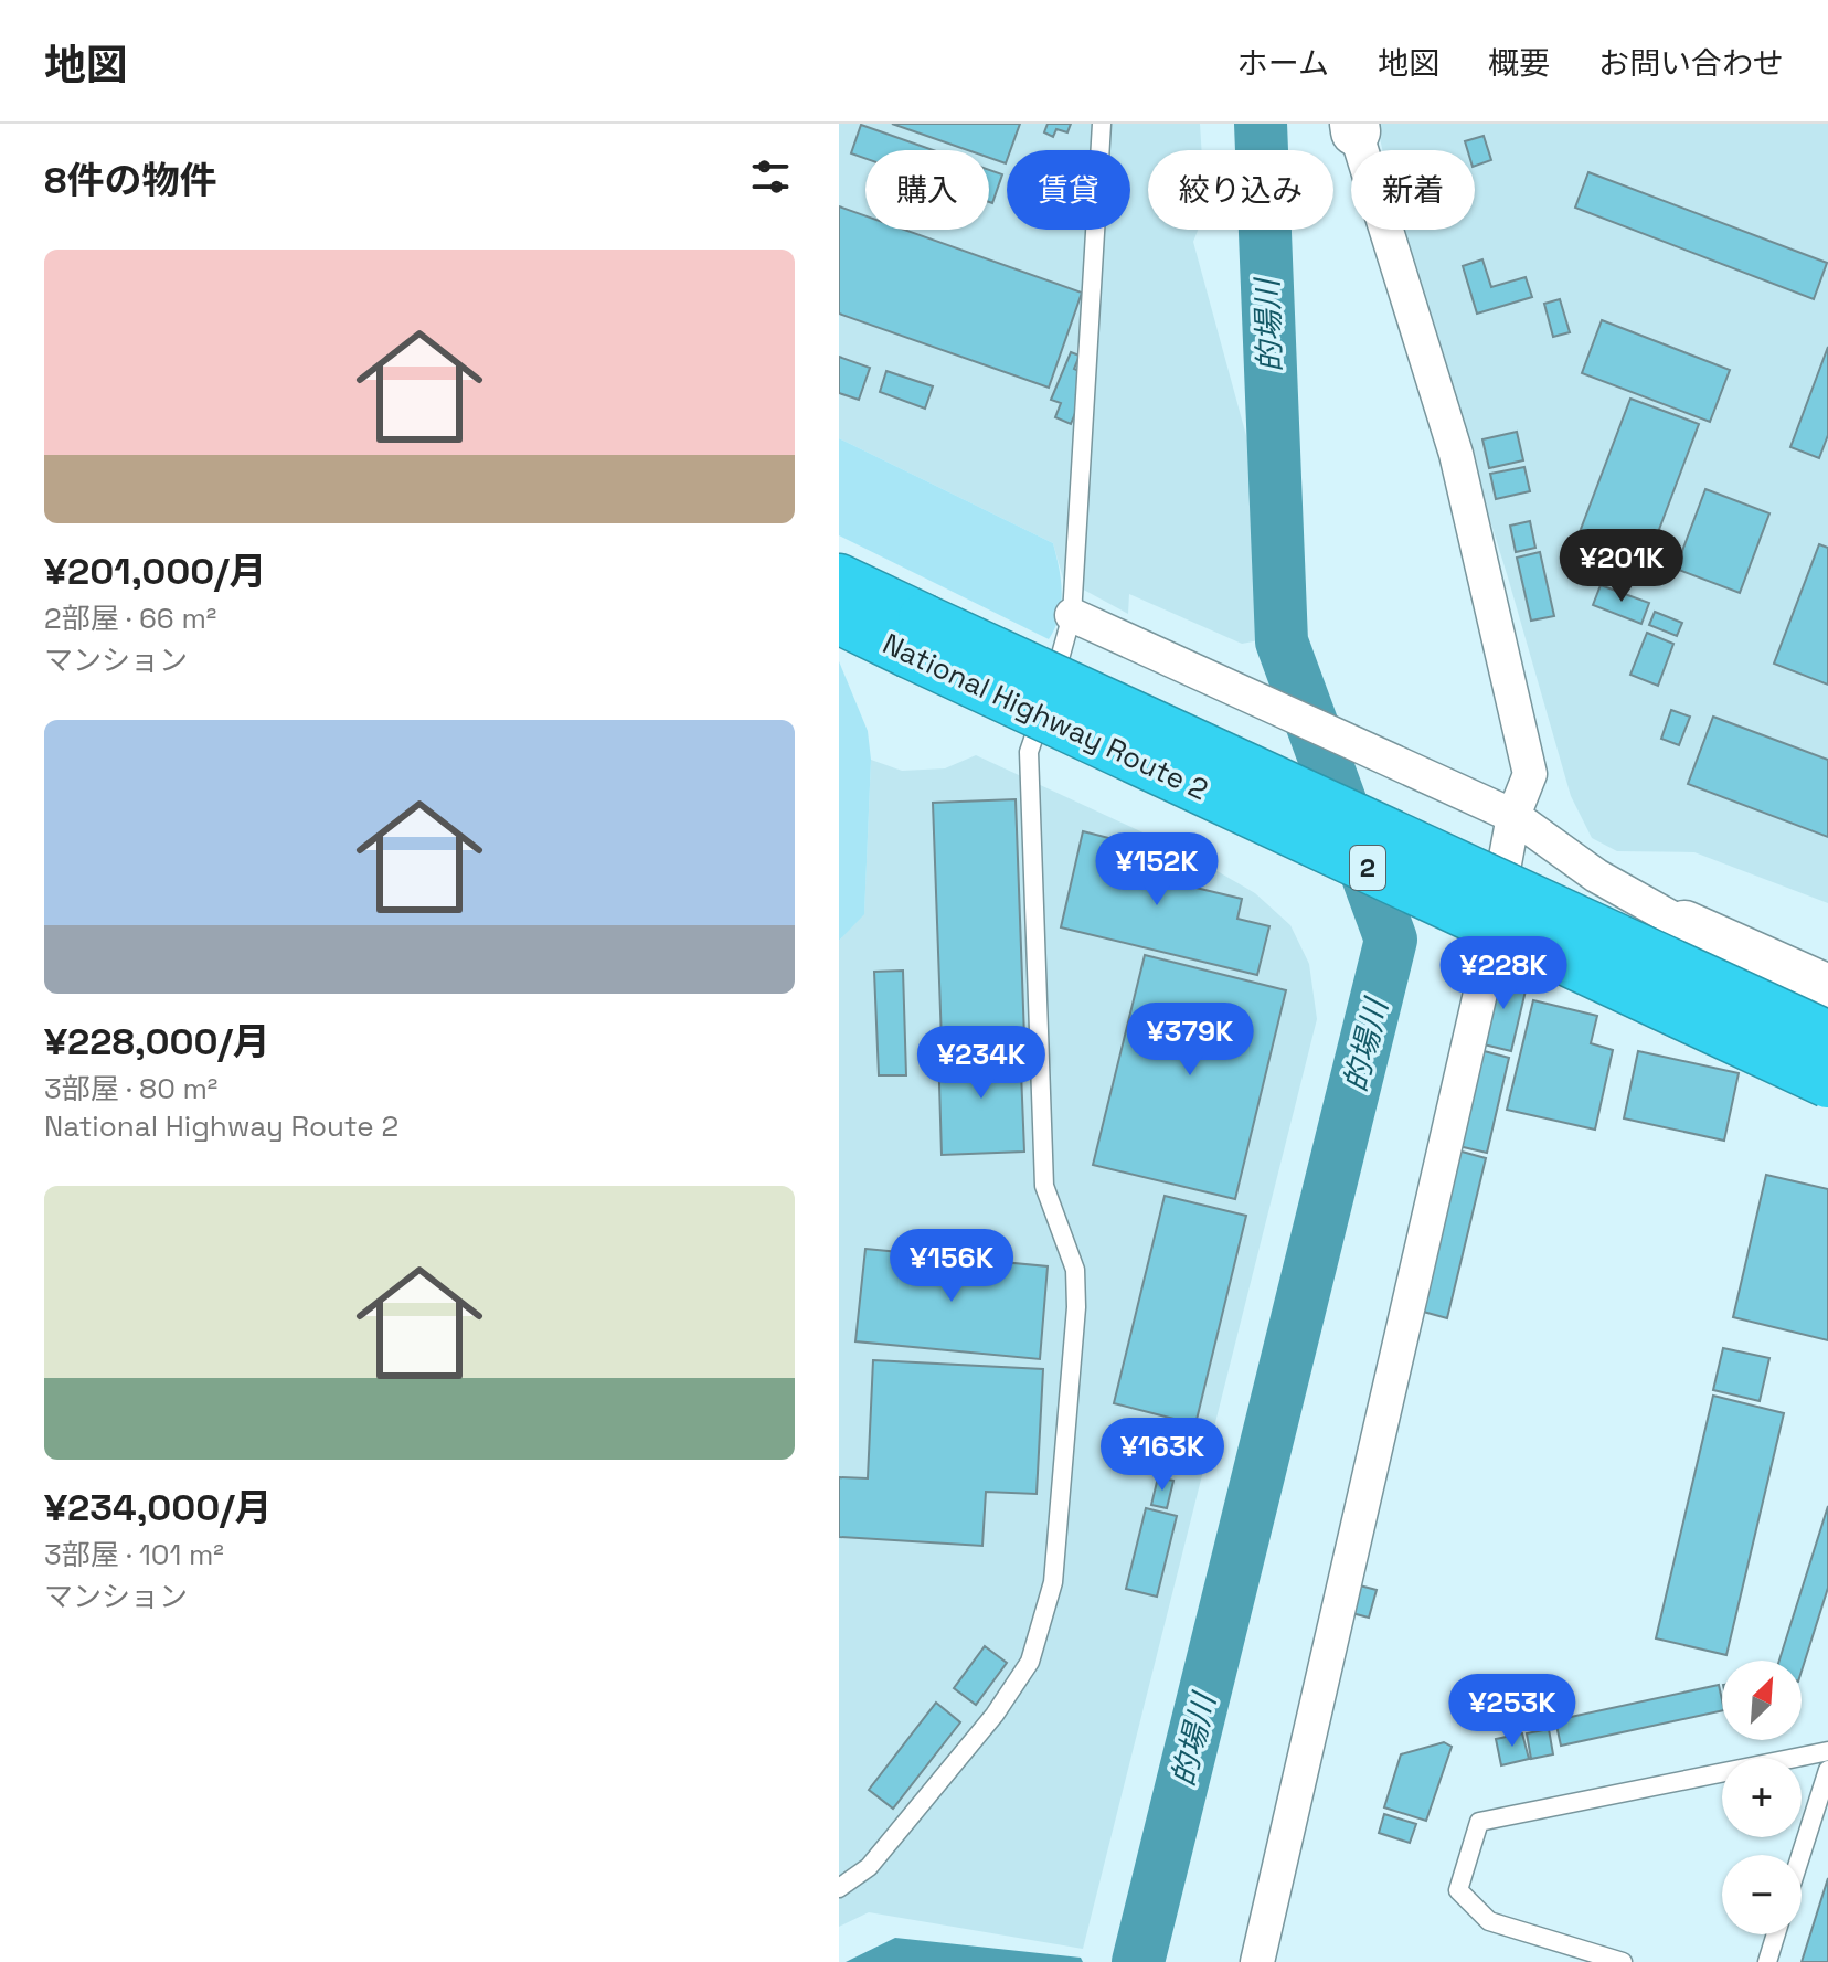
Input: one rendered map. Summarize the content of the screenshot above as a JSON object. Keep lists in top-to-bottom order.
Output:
{
  "streets": {
    "highway": ["National Highway Route 2", "2"]
  },
  "water": ["的場川"],
  "north": "top right",
  "page": {
    "header": "地図",
    "nav": [
      "ホーム",
      "地図",
      "概要",
      "お問い合わせ"
    ],
    "heading": "8件の物件",
    "chip": [
      "購入",
      "賃貸",
      "絞り込み",
      "新着"
    ],
    "list": [
      {
        "name": "¥201,000/月",
        "note": "2部屋 · 66 m² · マンション"
      },
      {
        "name": "¥228,000/月",
        "note": "3部屋 · 80 m² · National Highway Route 2"
      },
      {
        "name": "¥234,000/月",
        "note": "3部屋 · 101 m² · マンション"
      }
    ],
    "price": [
      "¥201K",
      "¥152K",
      "¥228K",
      "¥379K",
      "¥234K",
      "¥156K",
      "¥163K",
      "¥253K"
    ],
    "map_buttons": ["+", "−"]
  }
}
